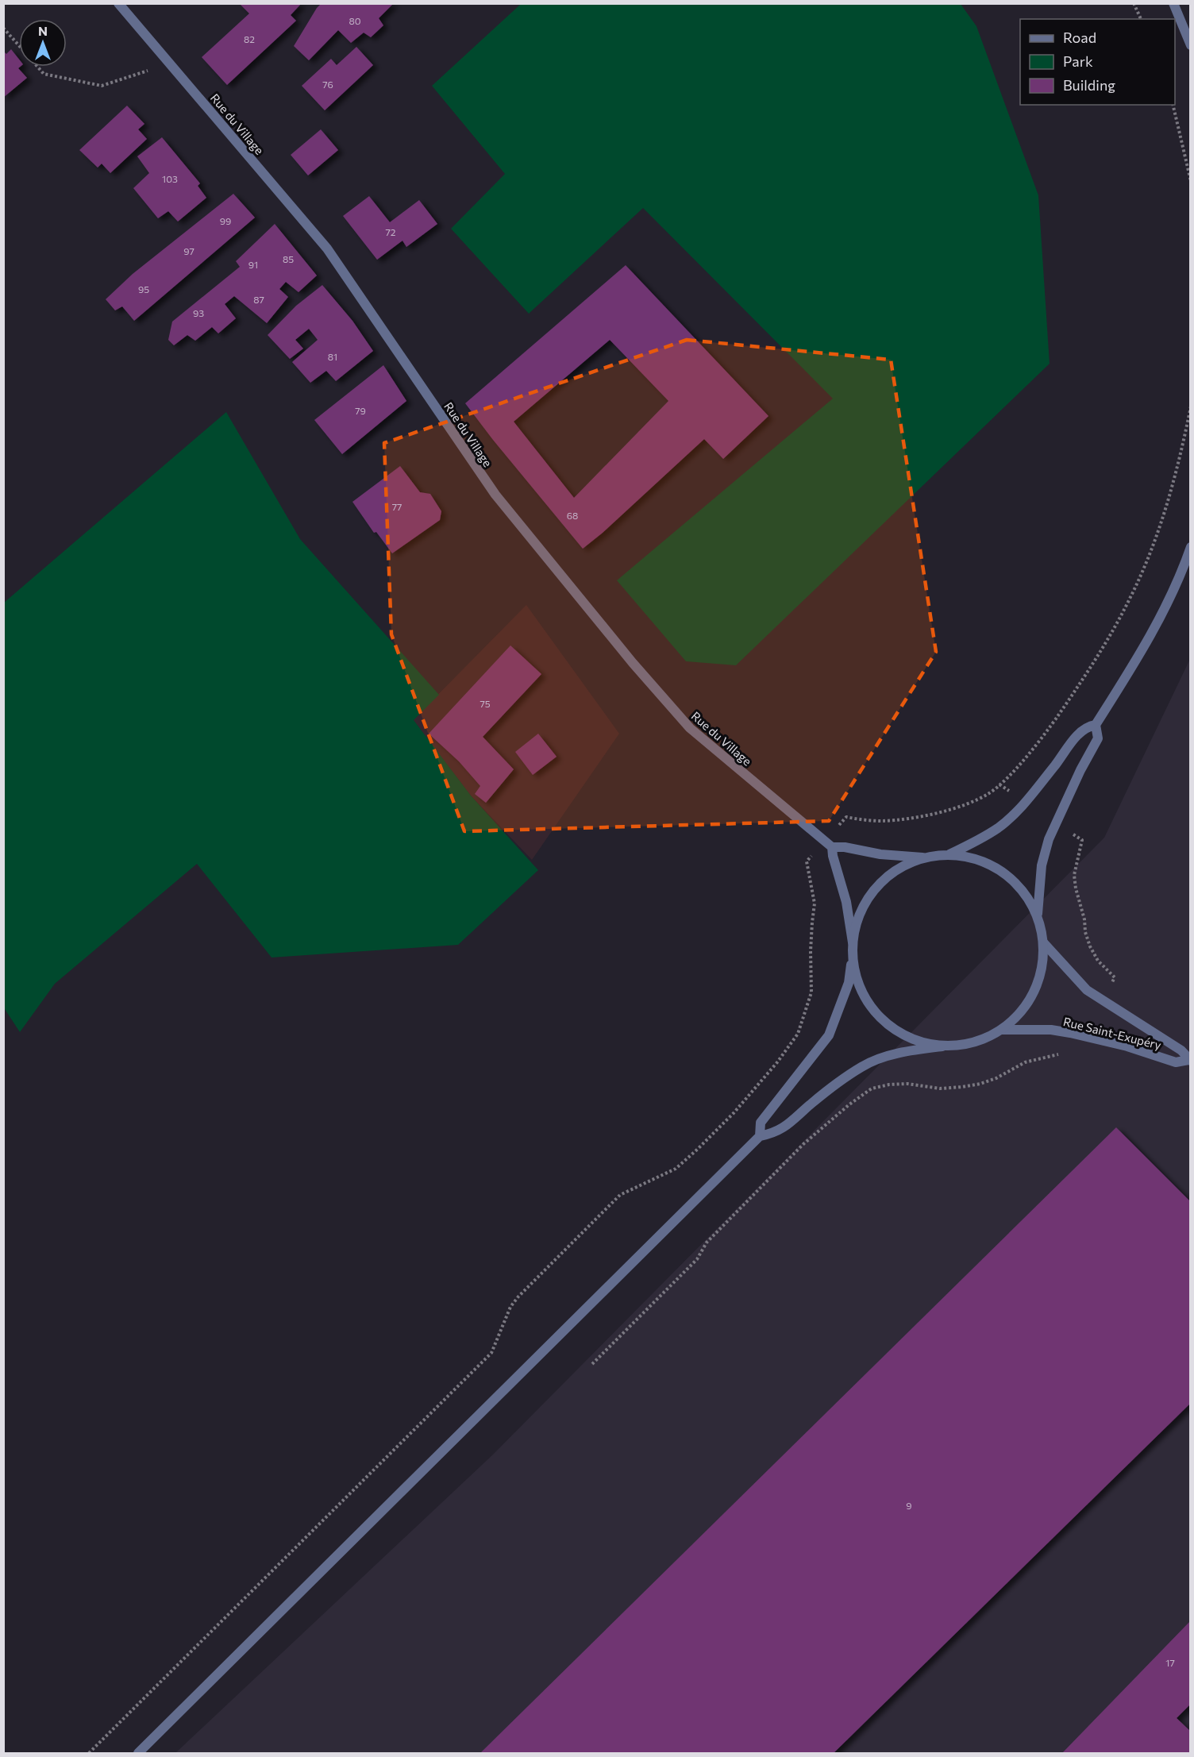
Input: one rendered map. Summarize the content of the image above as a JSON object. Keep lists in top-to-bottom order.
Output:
{
  "streets": {
    "street": ["Rue du Village", "Rue Saint-Exupéry"]
  },
  "house_numbers": [
    "80",
    "82",
    "76",
    "103",
    "99",
    "72",
    "97",
    "85",
    "91",
    "95",
    "87",
    "93",
    "81",
    "79",
    "77",
    "68",
    "75",
    "9",
    "17"
  ],
  "legend": ["Road", "Park", "Building"],
  "north": "top"
}
